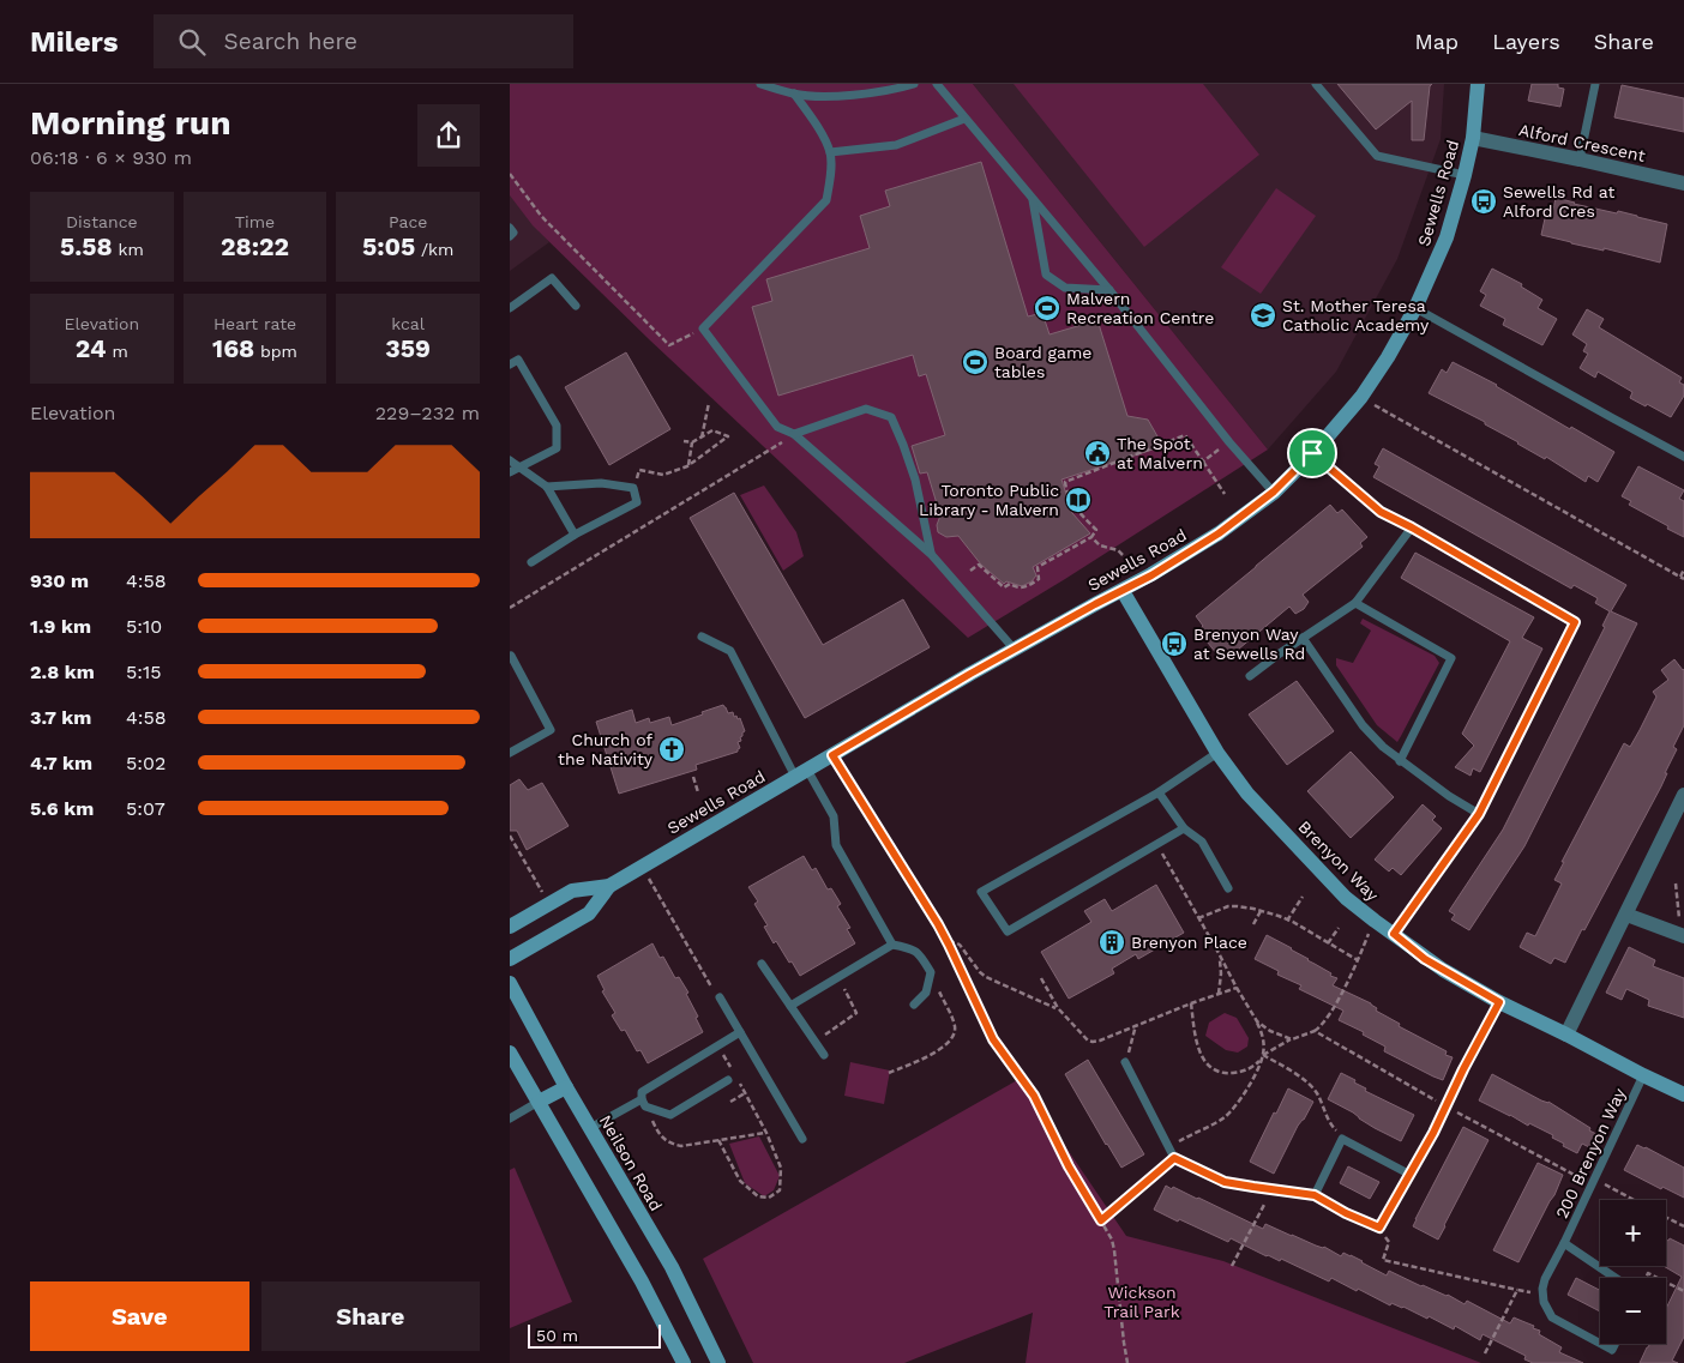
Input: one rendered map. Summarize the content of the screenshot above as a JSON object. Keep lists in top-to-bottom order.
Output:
{
  "streets": {
    "street": [
      "Alford Crescent",
      "Sewells Road",
      "Brenyon Way",
      "Neilson Road"
    ],
    "lane": ["200 Brenyon Way"]
  },
  "crossings": [
    ["Alford Crescent", "Sewells Road"],
    ["Sewells Road", "Brenyon Way"],
    ["Brenyon Way", "200 Brenyon Way"]
  ],
  "parks": ["Wickson Trail Park"],
  "places": {
    "bus stop": ["Sewells Rd at Alford Cres", "Brenyon Way at Sewells Rd"],
    "sports": ["Malvern Recreation Centre", "Board game tables"],
    "school or university": ["St. Mother Teresa Catholic Academy"],
    "public building": ["The Spot at Malvern"],
    "library": ["Toronto Public Library - Malvern"],
    "church": ["Church of the Nativity"],
    "building": ["Brenyon Place"]
  },
  "scale_bar": "50 m",
  "page": {
    "header": "Milers",
    "search": "Search here",
    "nav": ["Map", "Layers", "Share"],
    "heading": ["Morning run", "06:18 · 6 × 930 m"],
    "stats": [
      ["Distance", "5.58 km"],
      ["Time", "28:22"],
      ["Pace", "5:05 /km"],
      ["Elevation", "24 m"],
      ["Heart rate", "168 bpm"],
      ["kcal", "359"]
    ],
    "chart": ["Elevation", "229–232 m"],
    "list": [
      {
        "name": "930 m",
        "note": "4:58"
      },
      {
        "name": "1.9 km",
        "note": "5:10"
      },
      {
        "name": "2.8 km",
        "note": "5:15"
      },
      {
        "name": "3.7 km",
        "note": "4:58"
      },
      {
        "name": "4.7 km",
        "note": "5:02"
      },
      {
        "name": "5.6 km",
        "note": "5:07"
      }
    ],
    "map_buttons": ["+", "−"],
    "buttons": ["Save", "Share"],
    "scale": "50 m"
  }
}
